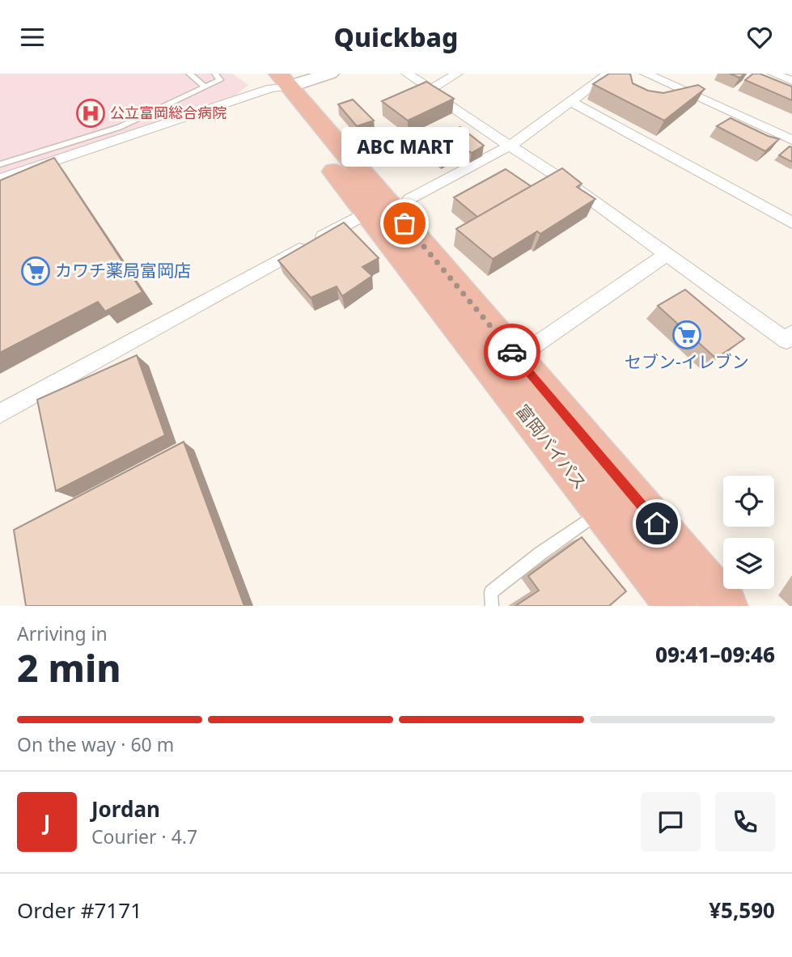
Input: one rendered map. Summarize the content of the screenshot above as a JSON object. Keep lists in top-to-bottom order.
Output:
{
  "streets": {
    "highway": ["富岡バイパス"]
  },
  "places": {
    "hospital": ["公立富岡総合病院"],
    "other": ["ABC MART"],
    "supermarket": ["カワチ薬局富岡店", "セブン-イレブン"]
  },
  "page": {
    "header": "Quickbag",
    "bubble": "ABC MART",
    "heading": ["2 min", "Arriving in", "09:41–09:46"],
    "panel": [
      "Jordan",
      "Courier · 4.7",
      "Order #7171",
      "¥5,590"
    ],
    "bar": "On the way · 60 m",
    "round": "J"
  }
}
